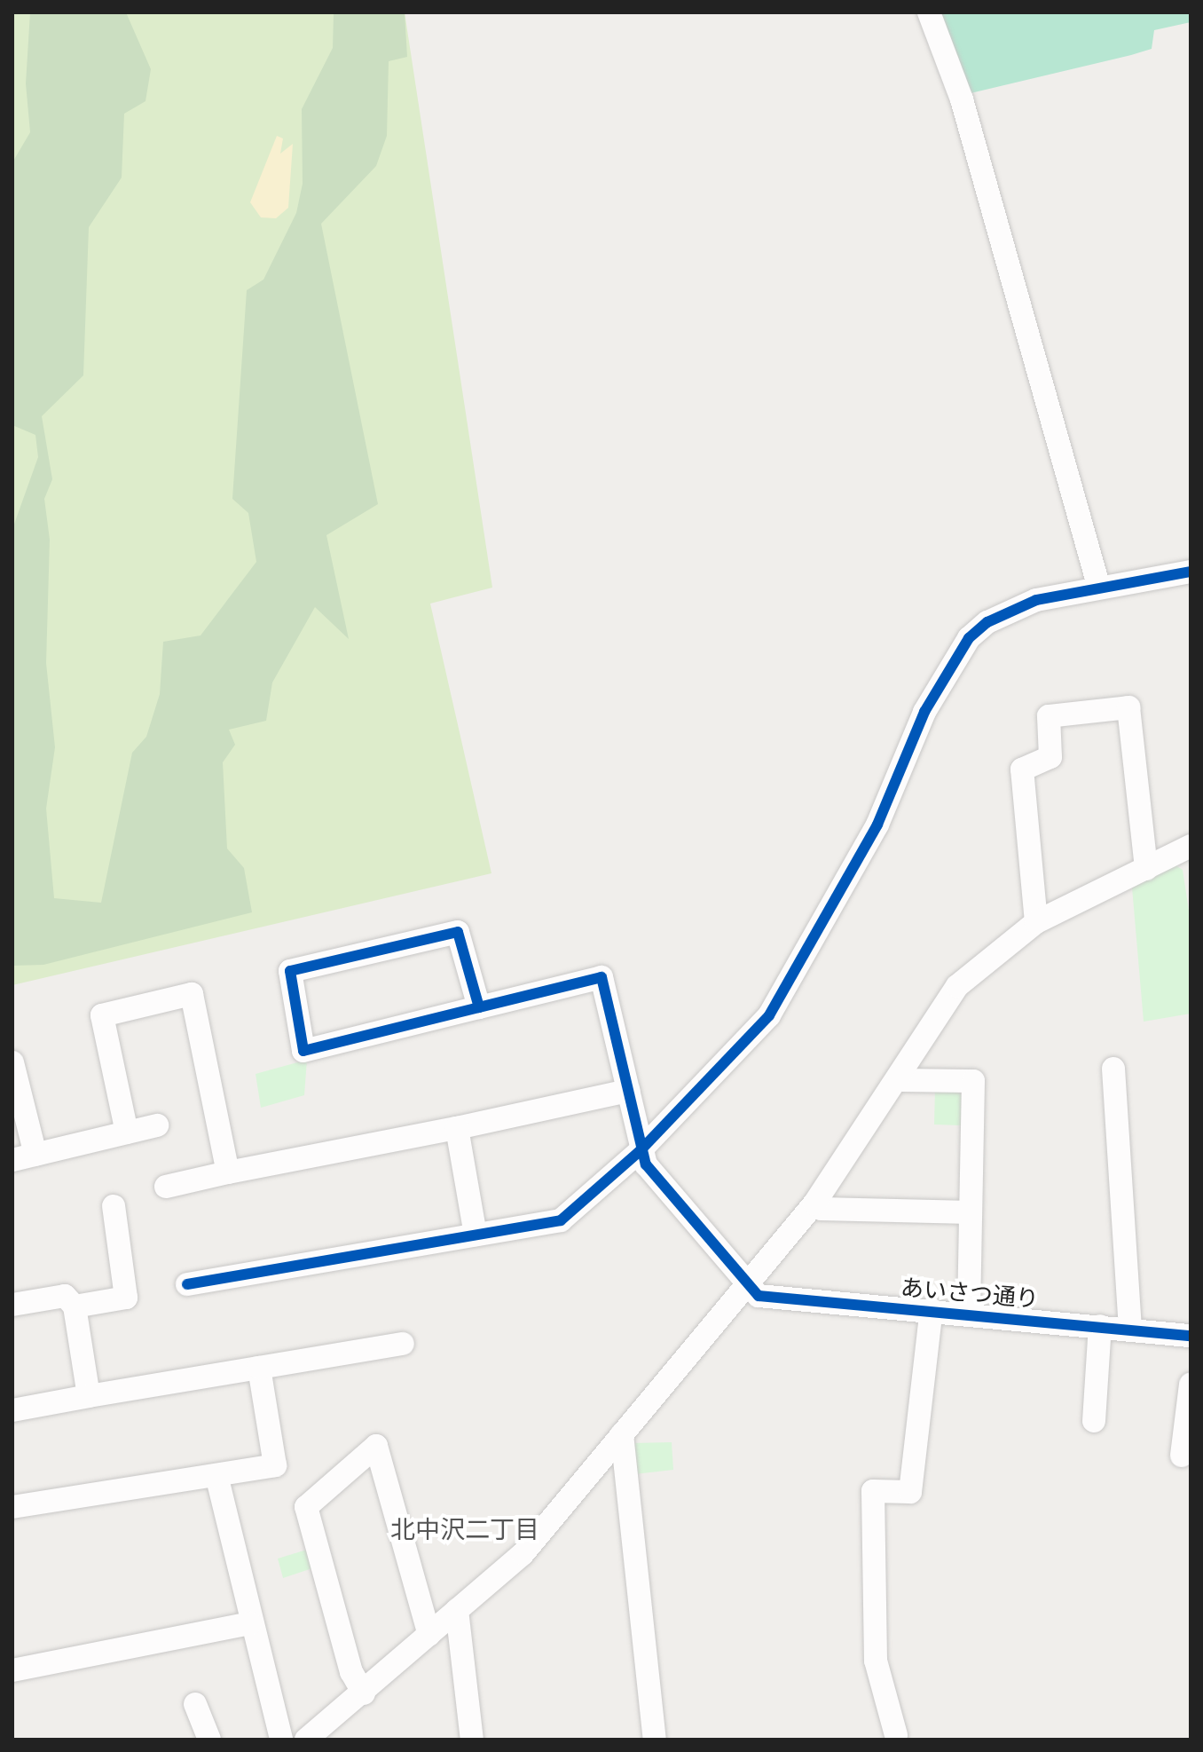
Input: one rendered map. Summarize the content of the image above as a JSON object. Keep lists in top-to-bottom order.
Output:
{
  "streets": {
    "street": ["あいさつ通り"]
  },
  "districts": ["北中沢二丁目"]
}
